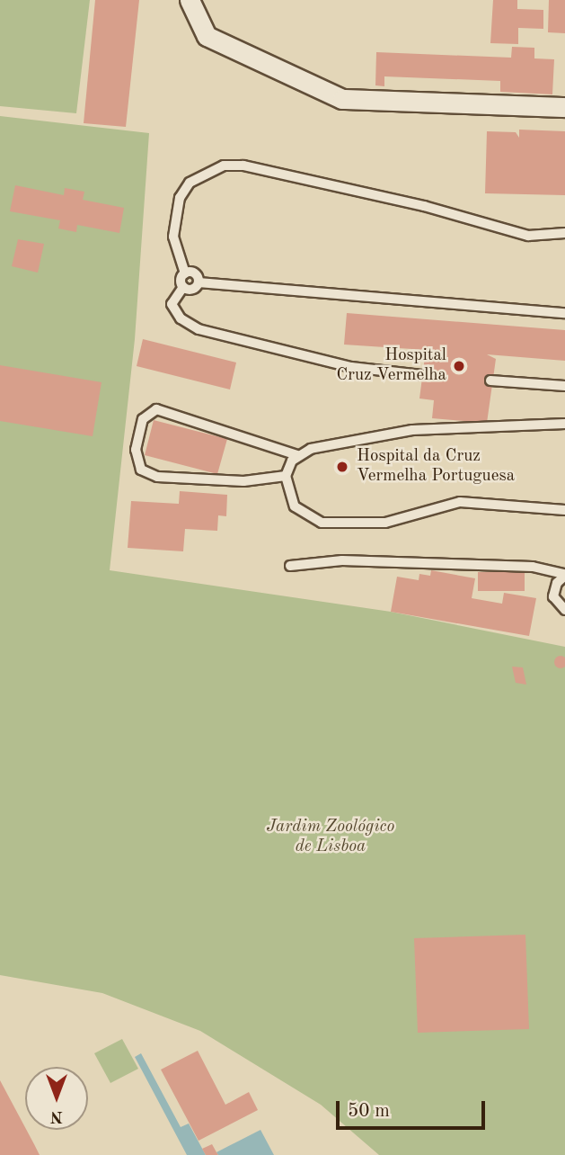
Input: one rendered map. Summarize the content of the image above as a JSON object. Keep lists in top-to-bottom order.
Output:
{
  "parks": ["Jardim Zoológico de Lisboa"],
  "places": ["Hospital Cruz Vermelha", "Hospital da Cruz Vermelha Portuguesa"],
  "scale_bar": "50 m",
  "north": "bottom"
}
